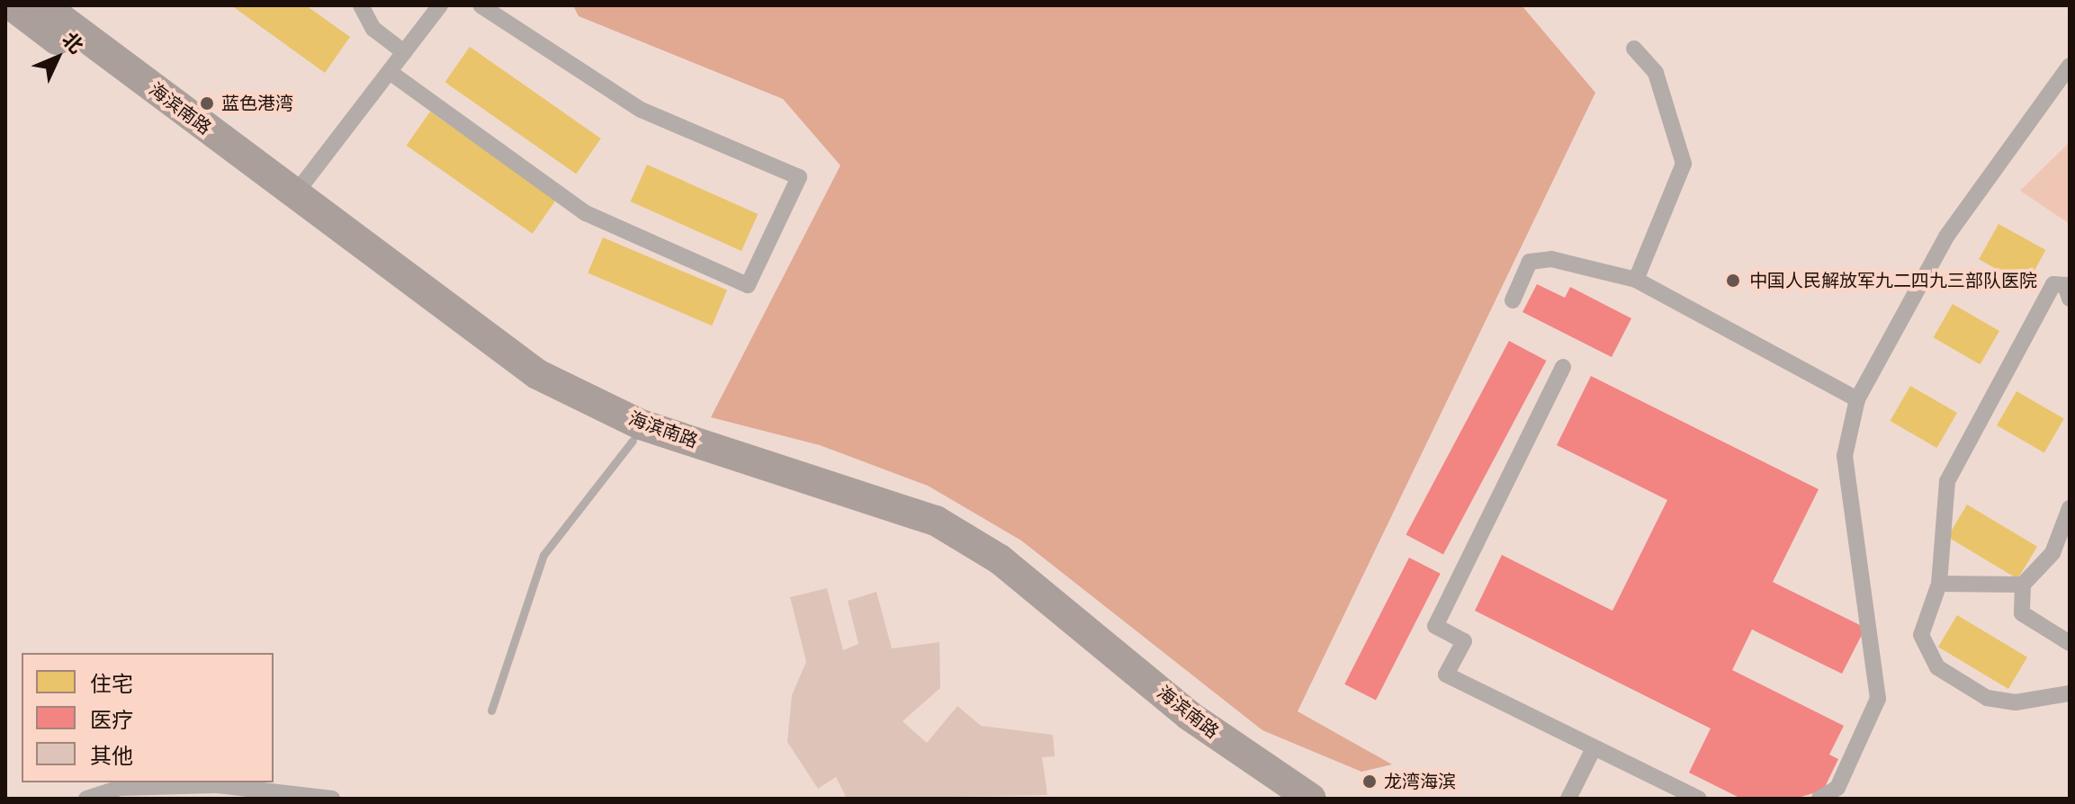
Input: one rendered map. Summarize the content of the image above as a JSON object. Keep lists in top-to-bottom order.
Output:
{
  "streets": {
    "highway": ["海滨南路"]
  },
  "places": ["蓝色港湾", "中国人民解放军九二四九三部队医院", "龙湾海滨"],
  "legend": ["住宅", "医疗", "其他"],
  "north": "top right"
}
